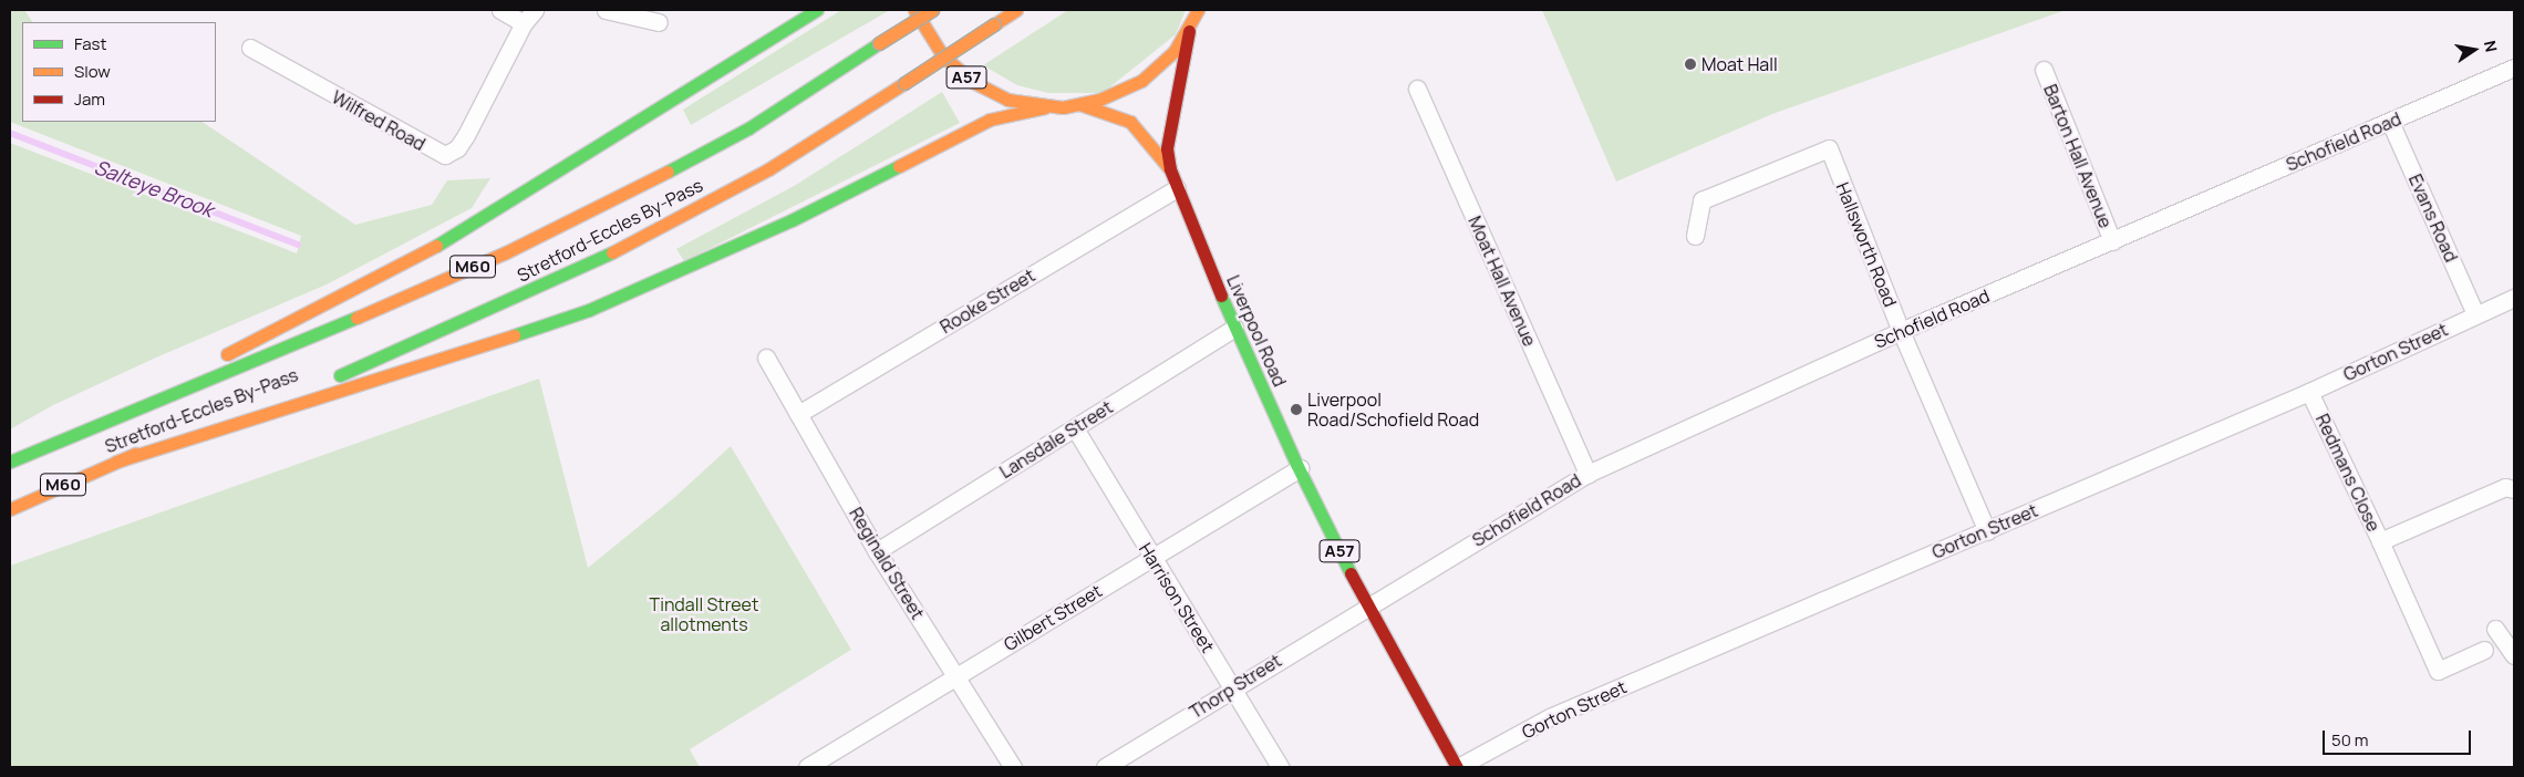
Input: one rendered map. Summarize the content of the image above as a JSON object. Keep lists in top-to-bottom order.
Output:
{
  "streets": {
    "main road": [
      "A57",
      "Stretford-Eccles By-Pass",
      "M60",
      "Liverpool Road"
    ],
    "street": [
      "Wilfred Road",
      "Schofield Road",
      "Barton Hall Avenue",
      "Evans Road",
      "Hallsworth Road",
      "Moat Hall Avenue",
      "Rooke Street",
      "Gorton Street",
      "Lansdale Street",
      "Redmans Close",
      "Reginald Street",
      "Harrison Street",
      "Gilbert Street",
      "Thorp Street"
    ]
  },
  "crossings": [
    ["A57", "M60"],
    ["A57", "Liverpool Road"],
    ["Schofield Road", "Barton Hall Avenue"],
    ["Schofield Road", "Evans Road"],
    ["Schofield Road", "Hallsworth Road"],
    ["Schofield Road", "Moat Hall Avenue"],
    ["Schofield Road", "Liverpool Road"],
    ["Schofield Road", "Thorp Street"],
    ["Evans Road", "Gorton Street"],
    ["Stretford-Eccles By-Pass", "M60"],
    ["Hallsworth Road", "Gorton Street"],
    ["Rooke Street", "Liverpool Road"],
    ["Rooke Street", "Reginald Street"],
    ["Liverpool Road", "Gorton Street"],
    ["Liverpool Road", "Lansdale Street"],
    ["Liverpool Road", "Gilbert Street"],
    ["Liverpool Road", "Thorp Street"],
    ["Gorton Street", "Redmans Close"],
    ["Lansdale Street", "Reginald Street"],
    ["Lansdale Street", "Harrison Street"],
    ["Reginald Street", "Gilbert Street"],
    ["Harrison Street", "Gilbert Street"],
    ["Harrison Street", "Thorp Street"]
  ],
  "water": ["Salteye Brook"],
  "parks": ["Tindall Street allotments"],
  "places": ["Moat Hall", "Liverpool Road/Schofield Road"],
  "legend": ["Fast", "Slow", "Jam"],
  "scale_bar": "50 m",
  "north": "right"
}
